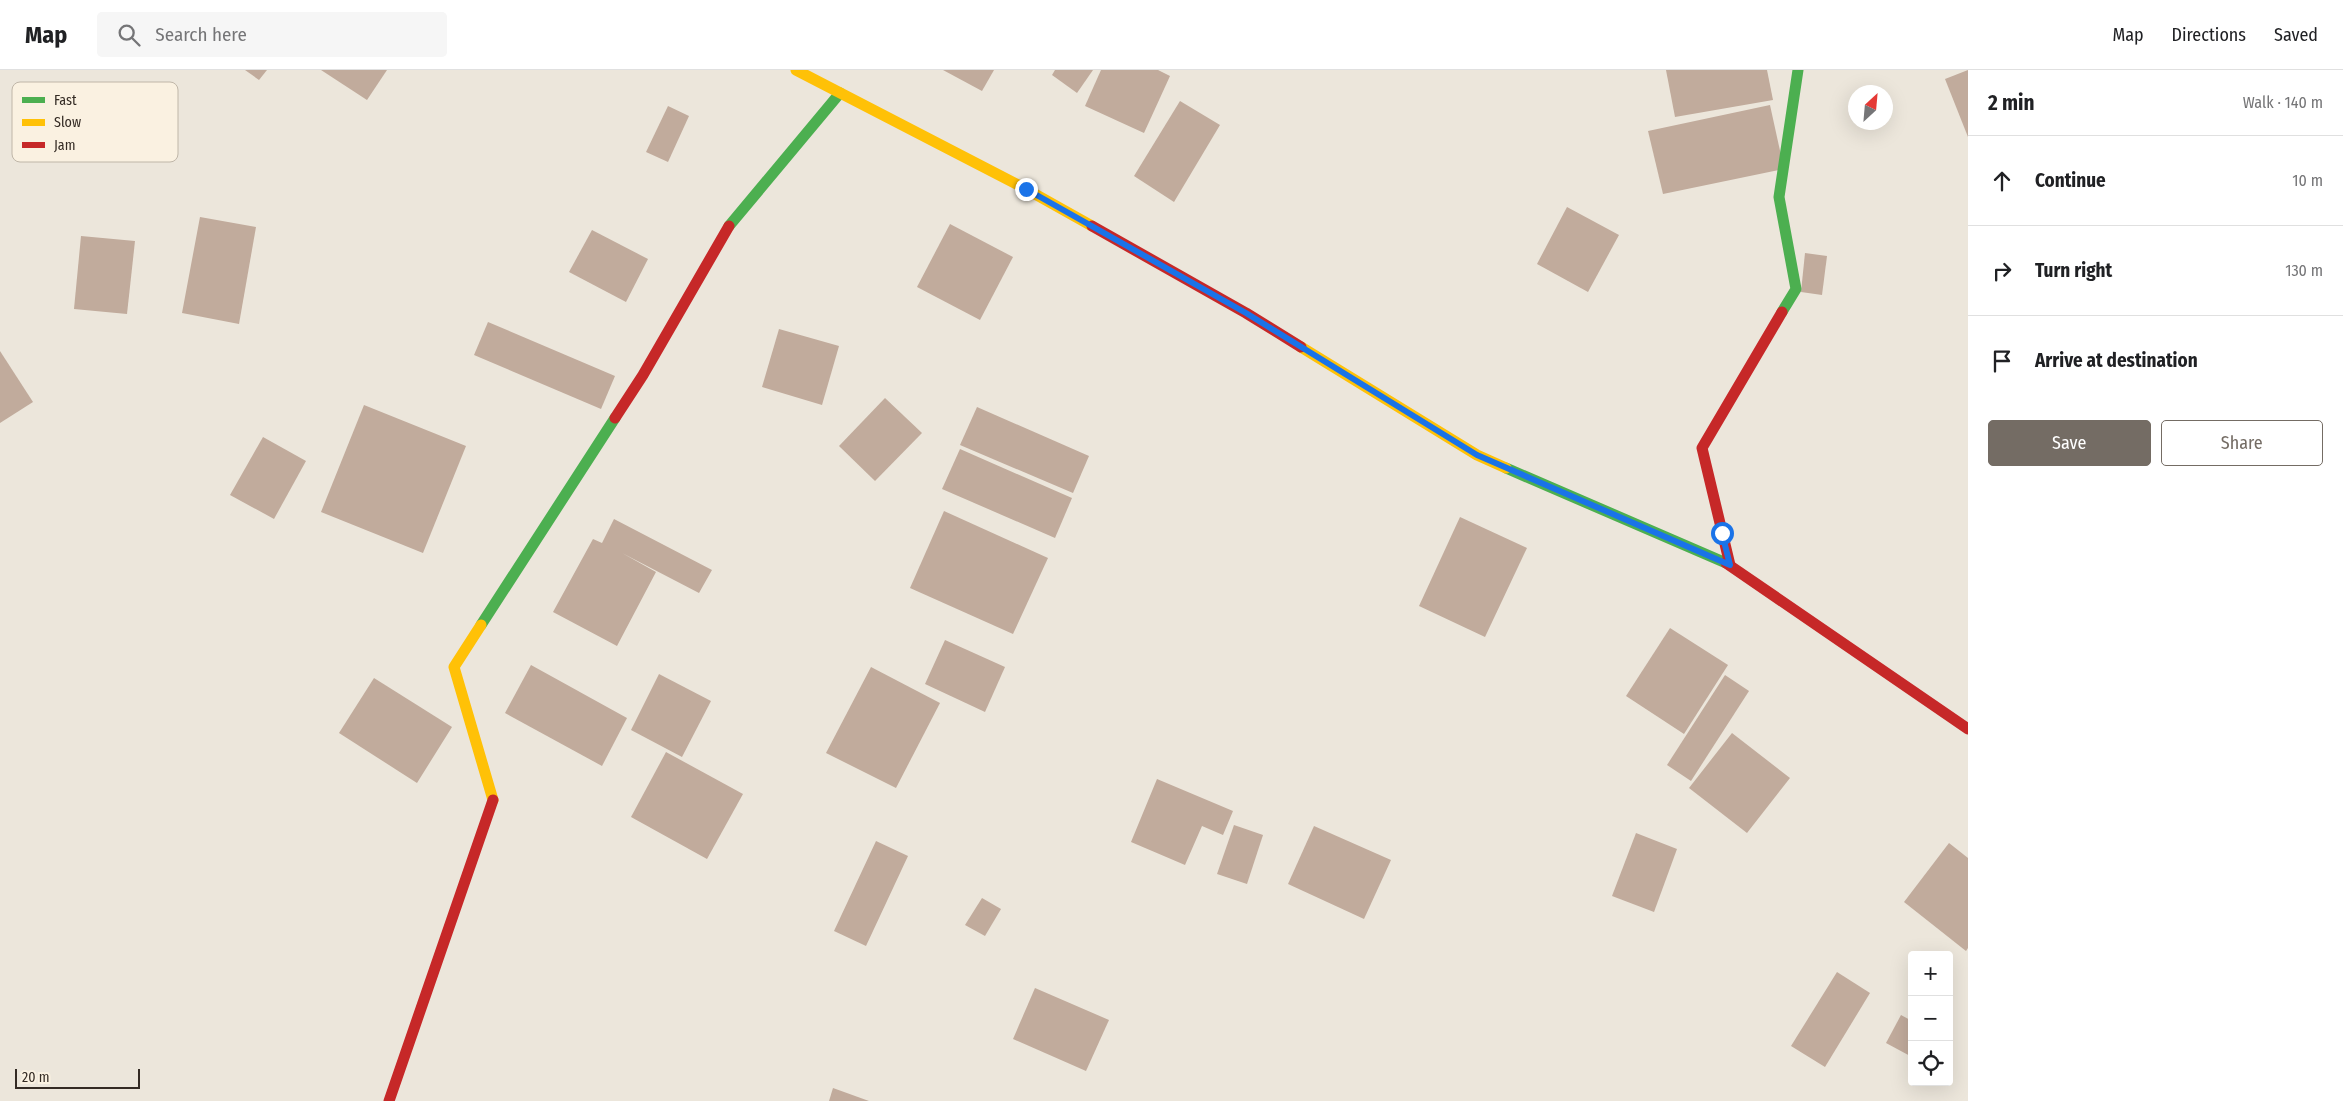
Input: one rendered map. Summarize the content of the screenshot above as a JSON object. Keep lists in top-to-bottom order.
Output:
{
  "legend": ["Fast", "Slow", "Jam"],
  "scale_bar": "20 m",
  "north": "top right",
  "page": {
    "header": "Map",
    "search": "Search here",
    "nav": ["Map", "Directions", "Saved"],
    "heading": ["2 min", "Walk · 140 m"],
    "list": [
      ["Continue", "10 m"],
      ["Turn right", "130 m"],
      "Arrive at destination"
    ],
    "buttons": ["Save", "Share"],
    "map_buttons": ["+", "−"],
    "scale": "20 m"
  }
}
